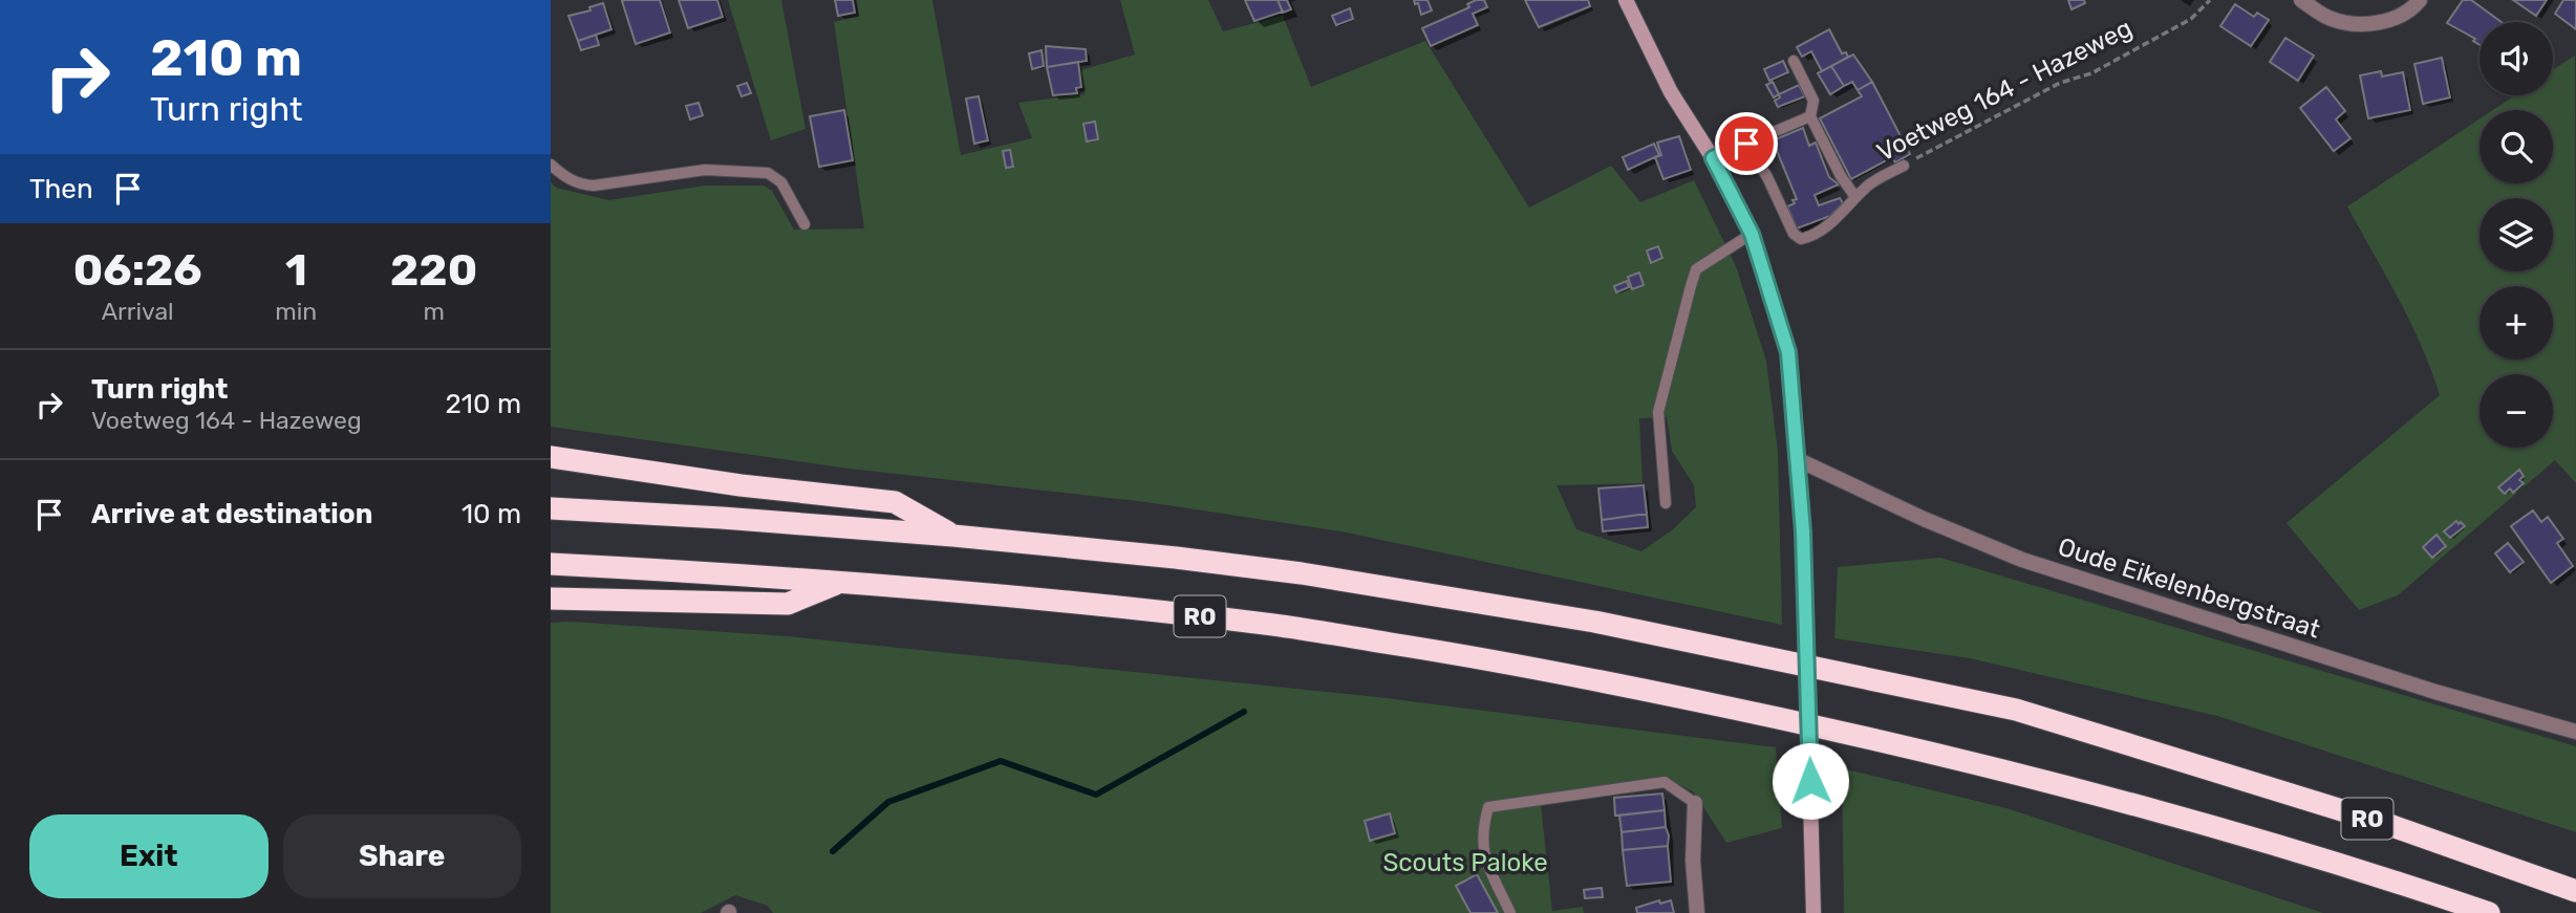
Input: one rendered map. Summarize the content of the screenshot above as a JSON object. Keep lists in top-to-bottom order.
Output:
{
  "streets": {
    "highway": ["R0"],
    "street": ["Oude Eikelenbergstraat"],
    "lane": ["Voetweg 164 - Hazeweg"]
  },
  "parks": ["Scouts Paloke"],
  "page": {
    "turn": ["210 m", "Turn right"],
    "map_buttons": ["+", "−"],
    "then": "Then",
    "eta": [
      "06:26",
      "Arrival",
      "1",
      "min",
      "220",
      "m"
    ],
    "list": [
      {
        "name": "Turn right",
        "note": "Voetweg 164 - Hazeweg",
        "value": "210 m"
      },
      {
        "name": "Arrive at destination",
        "value": "10 m"
      }
    ],
    "buttons": ["Exit", "Share"]
  }
}
